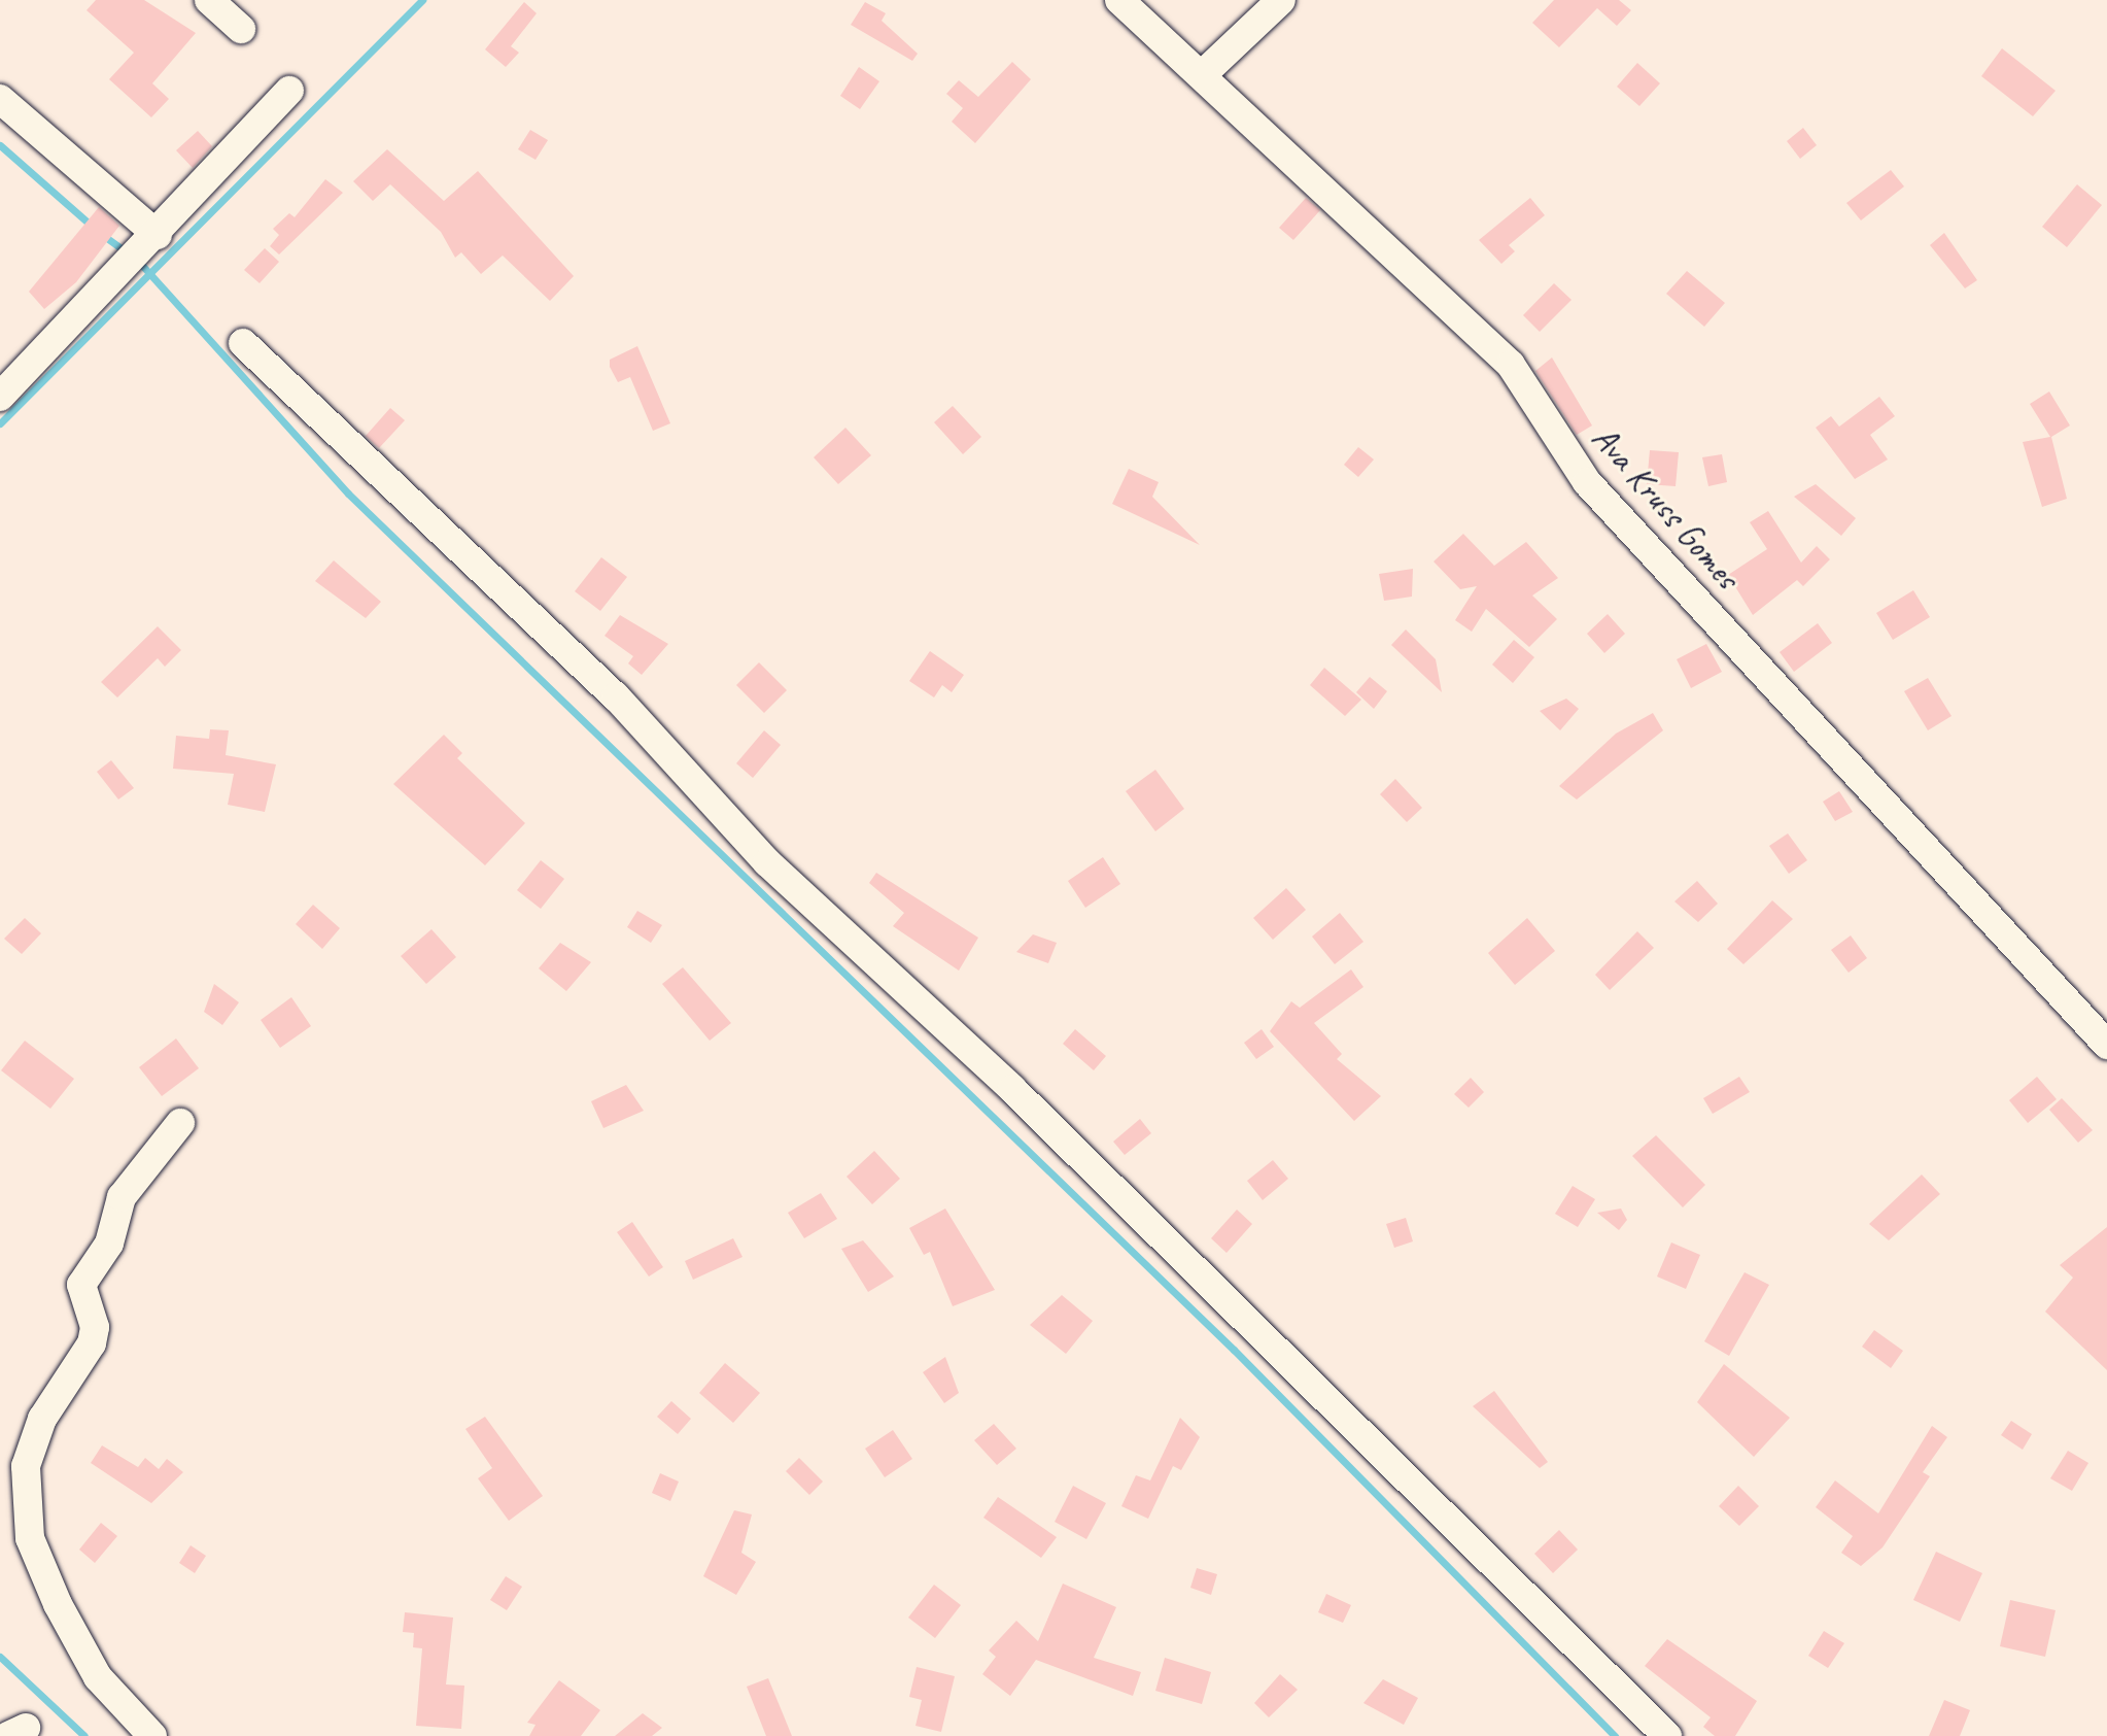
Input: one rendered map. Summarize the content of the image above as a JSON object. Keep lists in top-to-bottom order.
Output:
{
  "streets": {
    "street": ["Ava Kruss Gomes"]
  }
}
